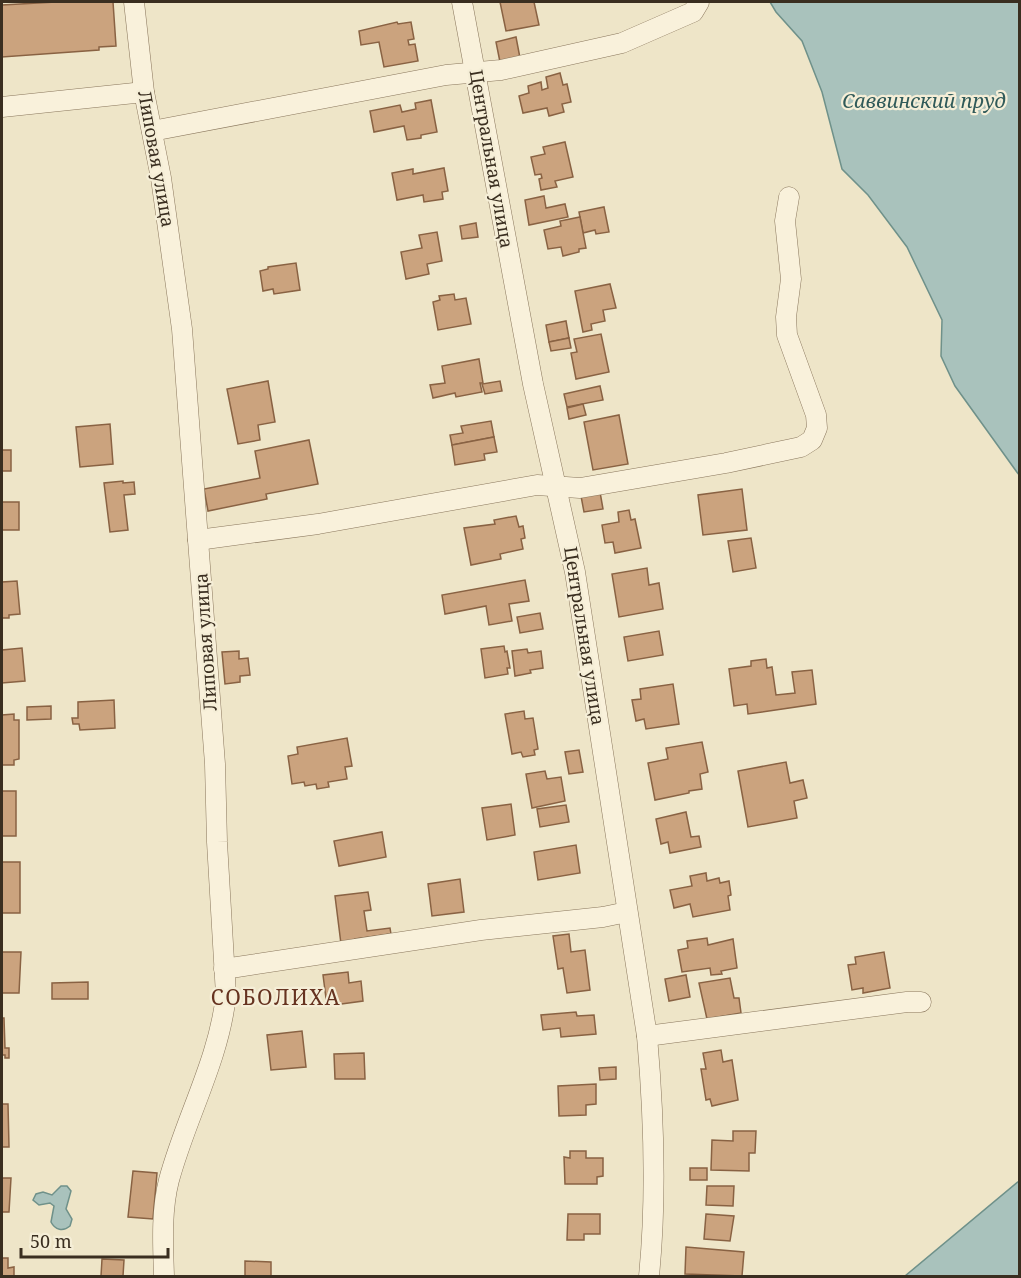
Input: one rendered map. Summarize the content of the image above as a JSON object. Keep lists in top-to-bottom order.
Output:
{
  "streets": {
    "street": ["Липовая улица", "Центральная улица"]
  },
  "districts": ["СОБОЛИХА"],
  "water": ["Саввинский пруд"],
  "scale_bar": "50 m"
}
